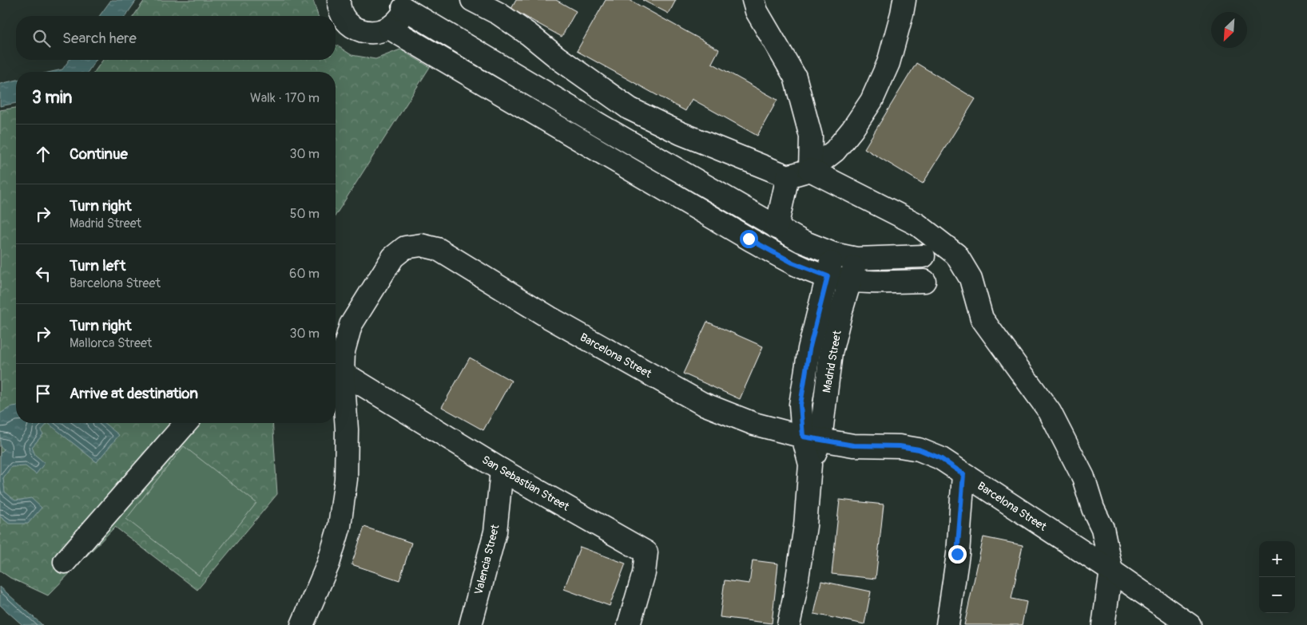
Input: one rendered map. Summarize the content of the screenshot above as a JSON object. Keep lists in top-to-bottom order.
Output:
{
  "streets": {
    "street": [
      "Barcelona Street",
      "Madrid Street",
      "San Sebastian Street",
      "Valencia Street"
    ]
  },
  "crossings": [
    ["Barcelona Street", "Madrid Street"],
    ["Barcelona Street", "San Sebastian Street"],
    ["San Sebastian Street", "Valencia Street"]
  ],
  "north": "bottom left",
  "page": {
    "search": "Search here",
    "heading": ["3 min", "Walk · 170 m"],
    "list": [
      ["Continue", "30 m"],
      ["Turn right", "Madrid Street", "50 m"],
      ["Turn left", "Barcelona Street", "60 m"],
      ["Turn right", "Mallorca Street", "30 m"],
      "Arrive at destination"
    ],
    "map_buttons": ["+", "−"]
  }
}
